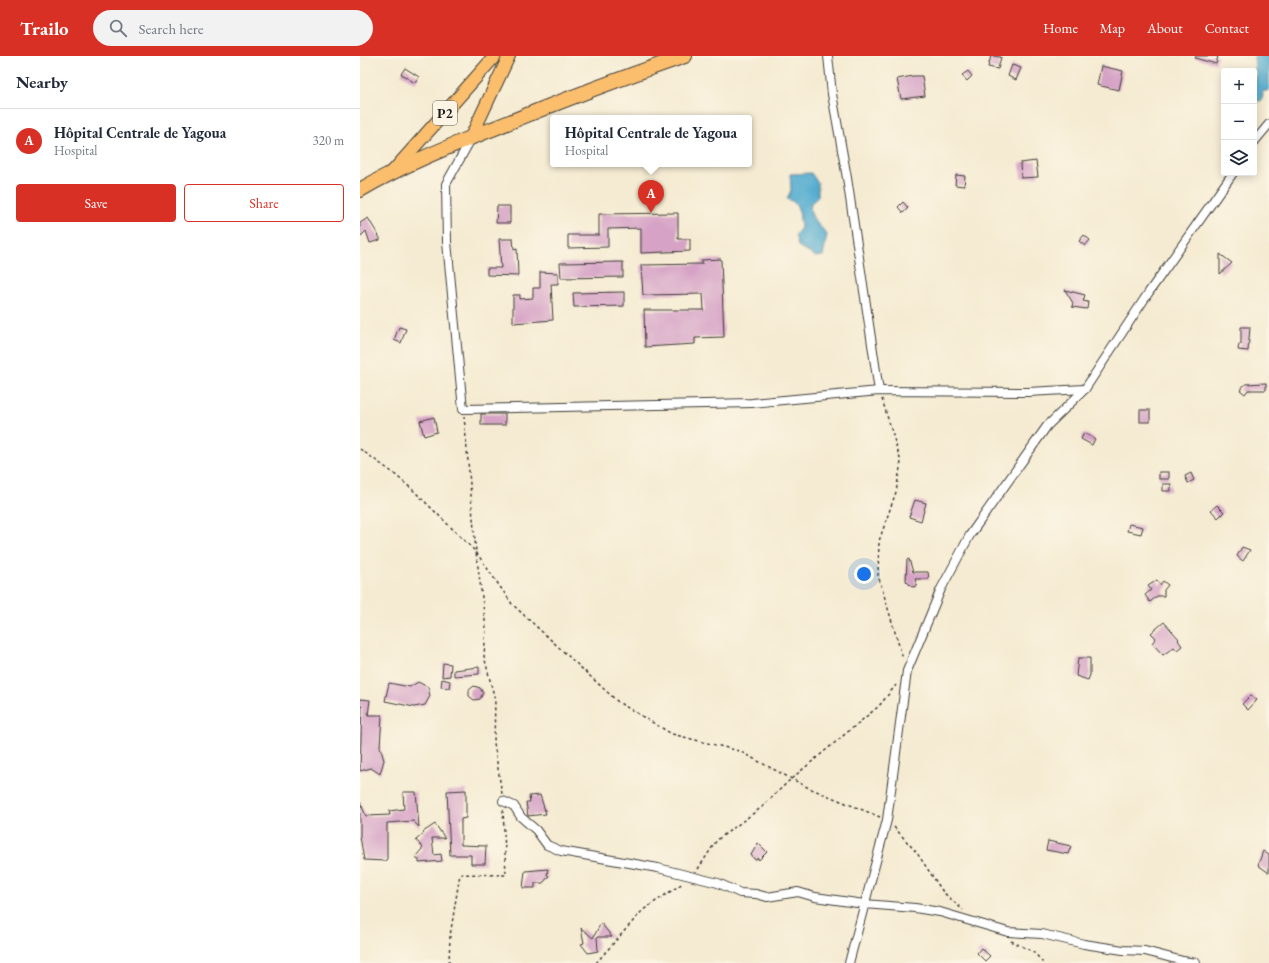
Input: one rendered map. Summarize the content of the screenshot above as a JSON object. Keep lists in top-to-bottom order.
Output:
{
  "streets": {
    "main road": ["P2"]
  },
  "page": {
    "header": "Trailo",
    "search": "Search here",
    "nav": [
      "Home",
      "Map",
      "About",
      "Contact"
    ],
    "heading": "Nearby",
    "map_buttons": ["+", "−"],
    "list": [
      {
        "mark": "A",
        "name": "Hôpital Centrale de Yagoua",
        "note": "Hospital",
        "value": "320 m"
      }
    ],
    "popup": ["Hôpital Centrale de Yagoua", "Hospital"],
    "buttons": ["Save", "Share"],
    "pins": "A"
  }
}
